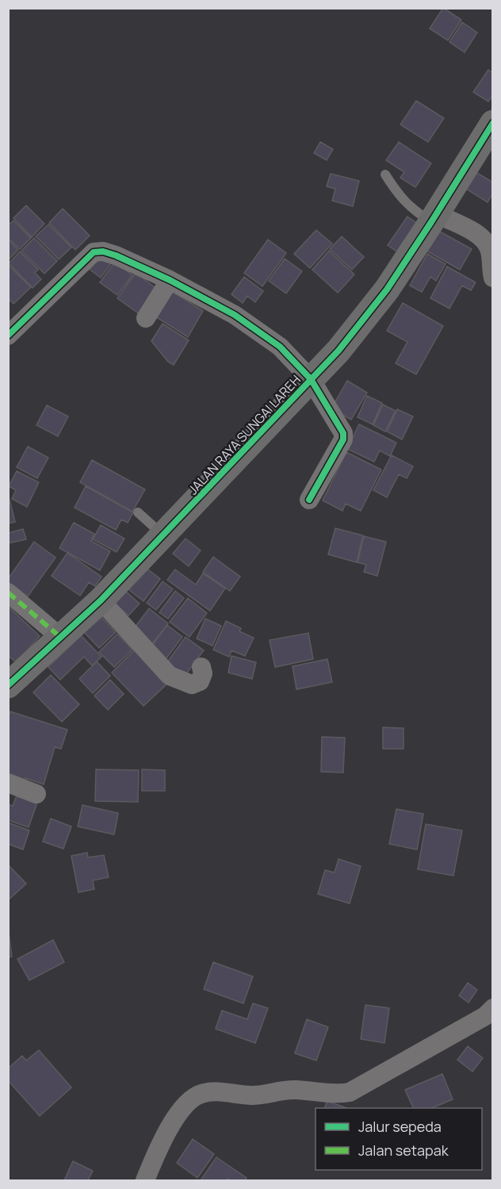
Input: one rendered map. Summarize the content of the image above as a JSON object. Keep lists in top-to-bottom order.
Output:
{
  "streets": {
    "street": ["JALAN RAYA SUNGAI LAREH"]
  },
  "legend": ["Jalur sepeda", "Jalan setapak"]
}
